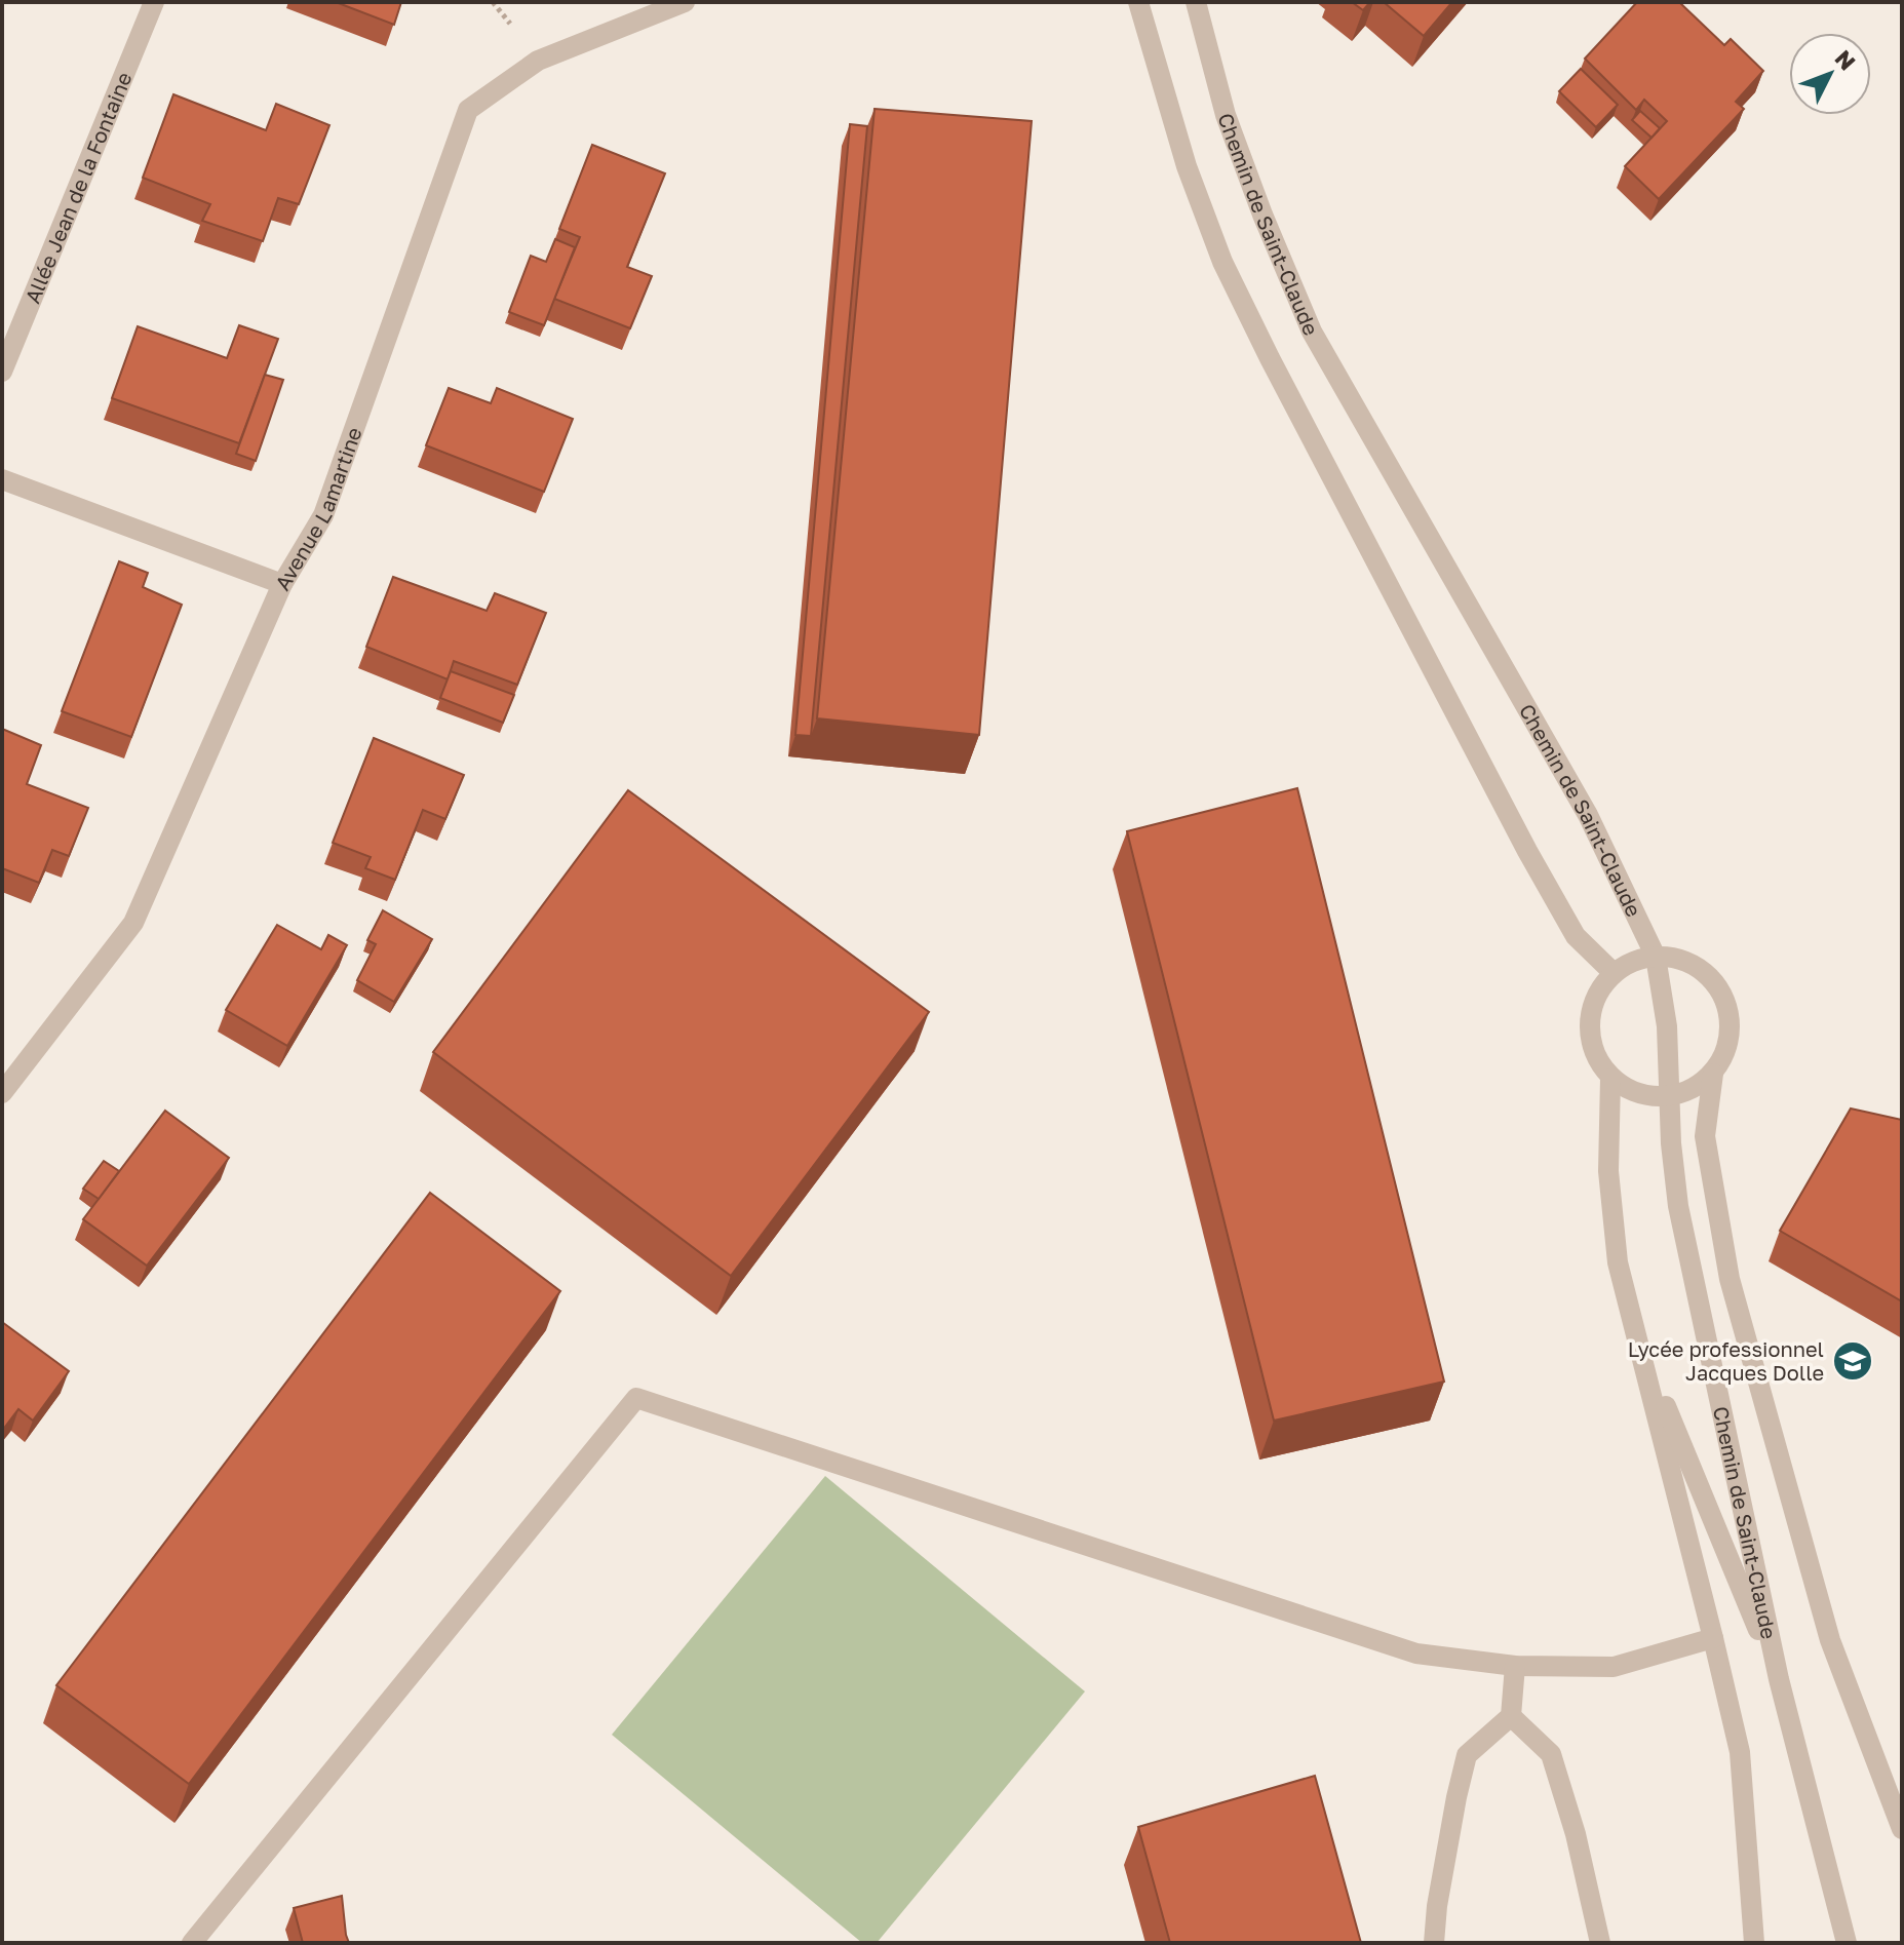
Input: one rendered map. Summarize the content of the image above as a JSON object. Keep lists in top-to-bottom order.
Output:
{
  "streets": {
    "street": ["Allée Jean de la Fontaine", "Chemin de Saint-Claude", "Avenue Lamartine"]
  },
  "places": {
    "school or university": ["Lycée professionnel Jacques Dolle"]
  },
  "north": "top right"
}
